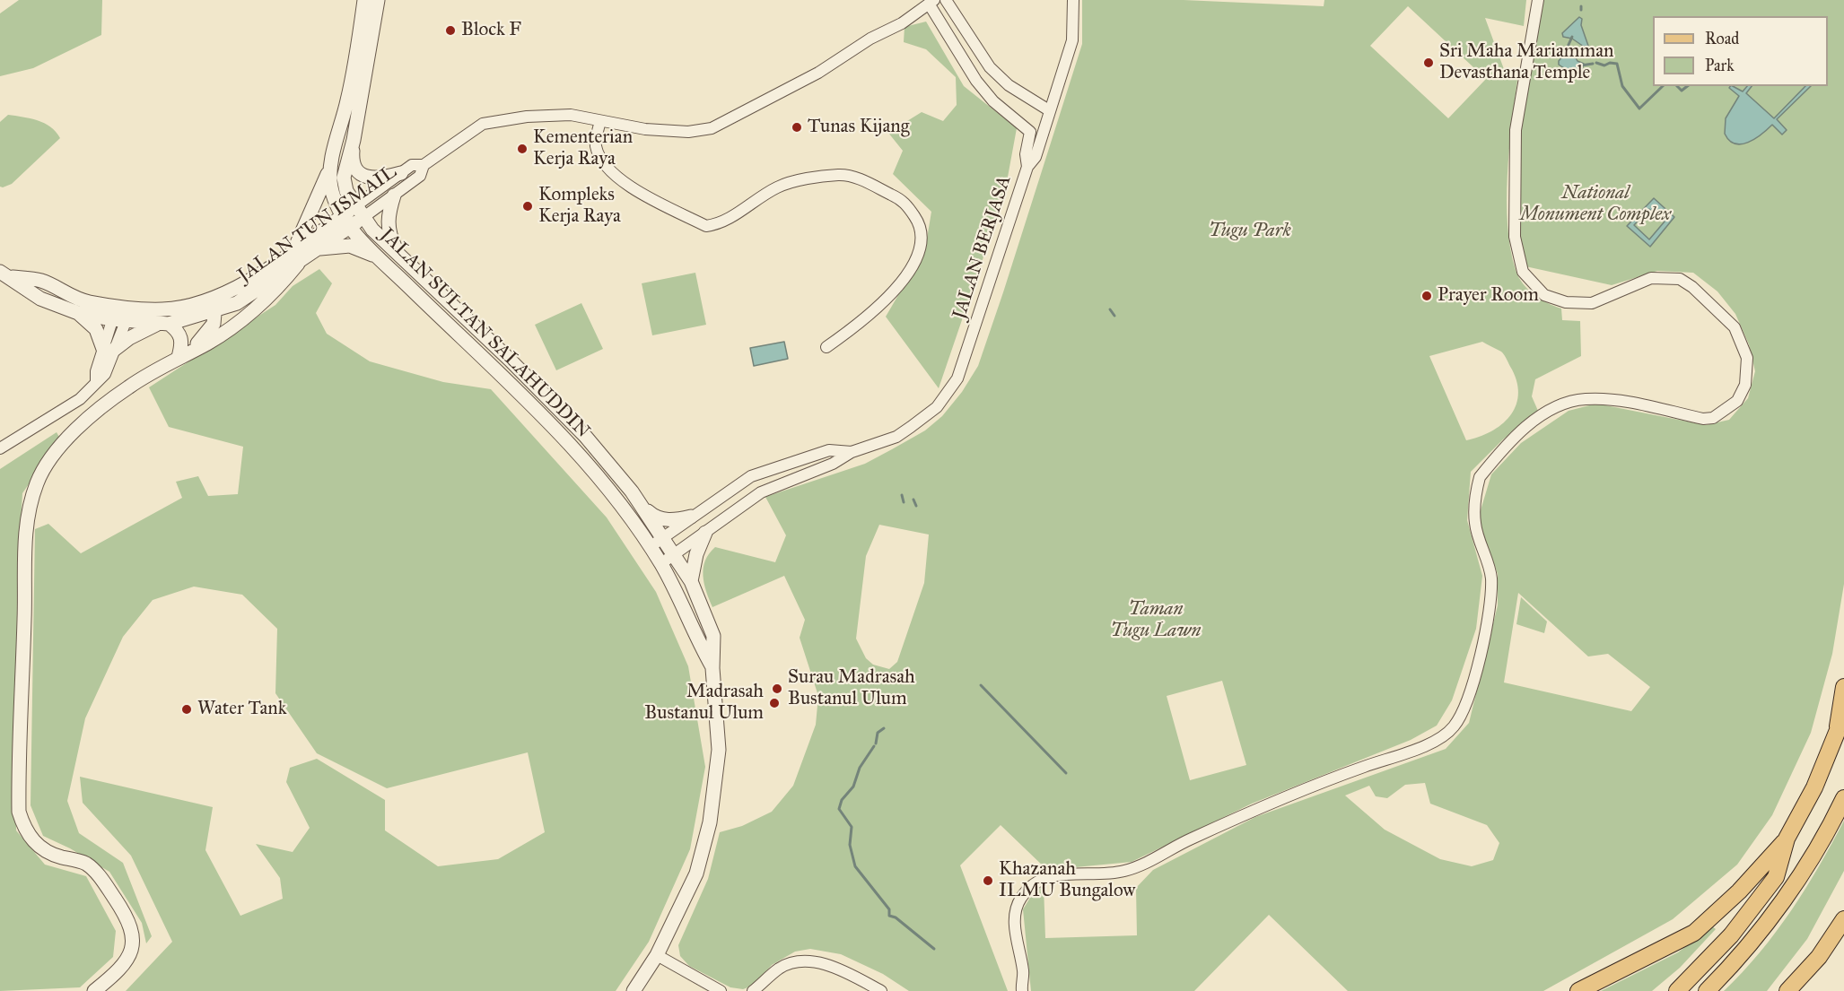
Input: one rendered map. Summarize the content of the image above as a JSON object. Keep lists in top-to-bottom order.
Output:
{
  "streets": {
    "street": ["JALAN TUN ISMAIL", "JALAN BERJASA", "JALAN SULTAN SALAHUDDIN"]
  },
  "crossings": [
    ["JALAN TUN ISMAIL", "JALAN SULTAN SALAHUDDIN"],
    ["JALAN BERJASA", "JALAN SULTAN SALAHUDDIN"]
  ],
  "parks": ["National Monument Complex", "Tugu Park", "Taman Tugu Lawn"],
  "places": [
    "Block F",
    "Sri Maha Mariamman Devasthana Temple",
    "Tunas Kijang",
    "Kementerian Kerja Raya",
    "Kompleks Kerja Raya",
    "Prayer Room",
    "Surau Madrasah Bustanul Ulum",
    "Madrasah Bustanul Ulum",
    "Water Tank",
    "Khazanah ILMU Bungalow"
  ],
  "legend": ["Road", "Park"]
}
